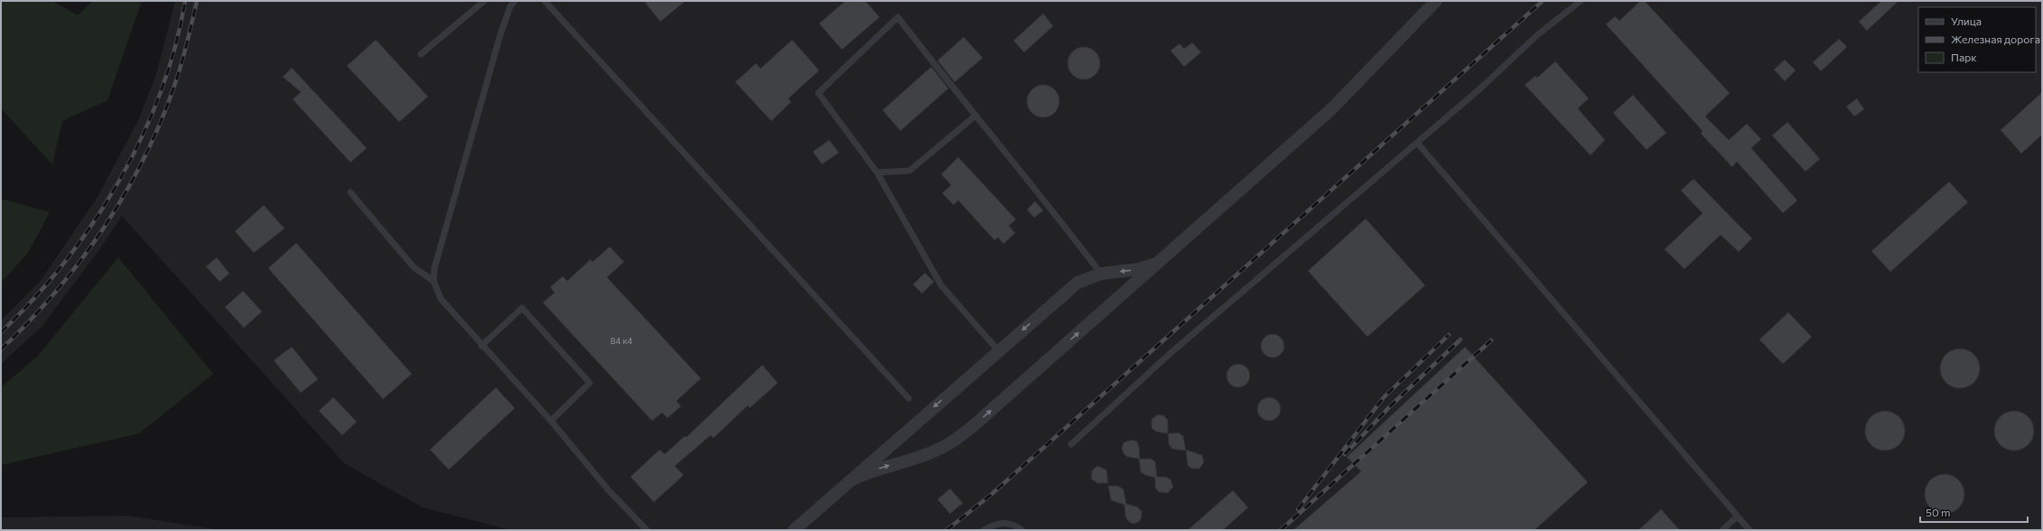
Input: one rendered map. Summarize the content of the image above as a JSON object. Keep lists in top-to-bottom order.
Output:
{
  "house_numbers": ["84 к4"],
  "legend": ["Улица", "Железная дорога", "Парк"],
  "scale_bar": "50 m"
}
